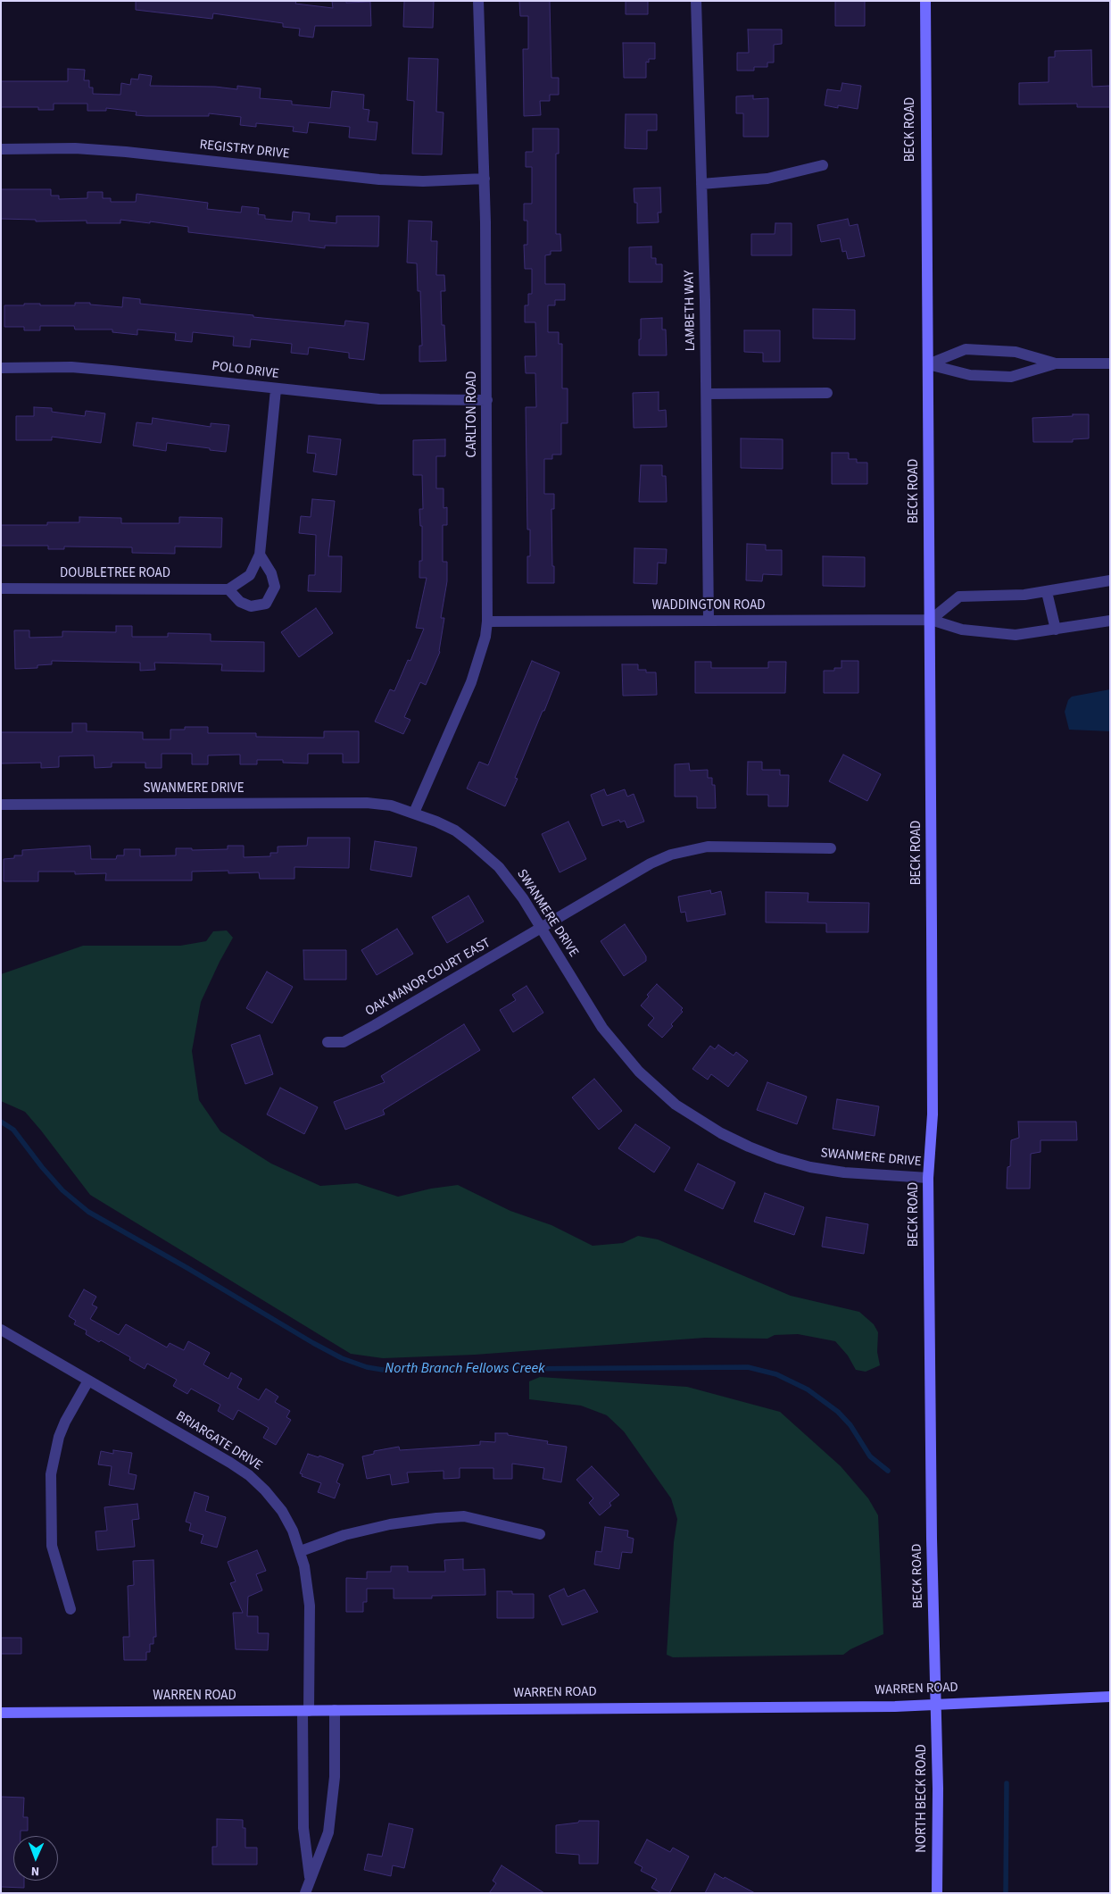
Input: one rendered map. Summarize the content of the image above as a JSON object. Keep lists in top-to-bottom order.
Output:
{
  "streets": {
    "main road": ["BECK ROAD", "WARREN ROAD", "NORTH BECK ROAD"],
    "street": [
      "REGISTRY DRIVE",
      "LAMBETH WAY",
      "POLO DRIVE",
      "CARLTON ROAD",
      "DOUBLETREE ROAD",
      "WADDINGTON ROAD",
      "SWANMERE DRIVE",
      "OAK MANOR COURT EAST",
      "BRIARGATE DRIVE"
    ]
  },
  "crossings": [
    ["BECK ROAD", "WADDINGTON ROAD"],
    ["BECK ROAD", "SWANMERE DRIVE"],
    ["BECK ROAD", "WARREN ROAD"],
    ["BECK ROAD", "NORTH BECK ROAD"],
    ["REGISTRY DRIVE", "CARLTON ROAD"],
    ["LAMBETH WAY", "WADDINGTON ROAD"],
    ["POLO DRIVE", "CARLTON ROAD"],
    ["CARLTON ROAD", "WADDINGTON ROAD"],
    ["CARLTON ROAD", "SWANMERE DRIVE"],
    ["SWANMERE DRIVE", "OAK MANOR COURT EAST"],
    ["BRIARGATE DRIVE", "WARREN ROAD"],
    ["WARREN ROAD", "NORTH BECK ROAD"]
  ],
  "water": ["North Branch Fellows Creek"],
  "north": "bottom"
}
